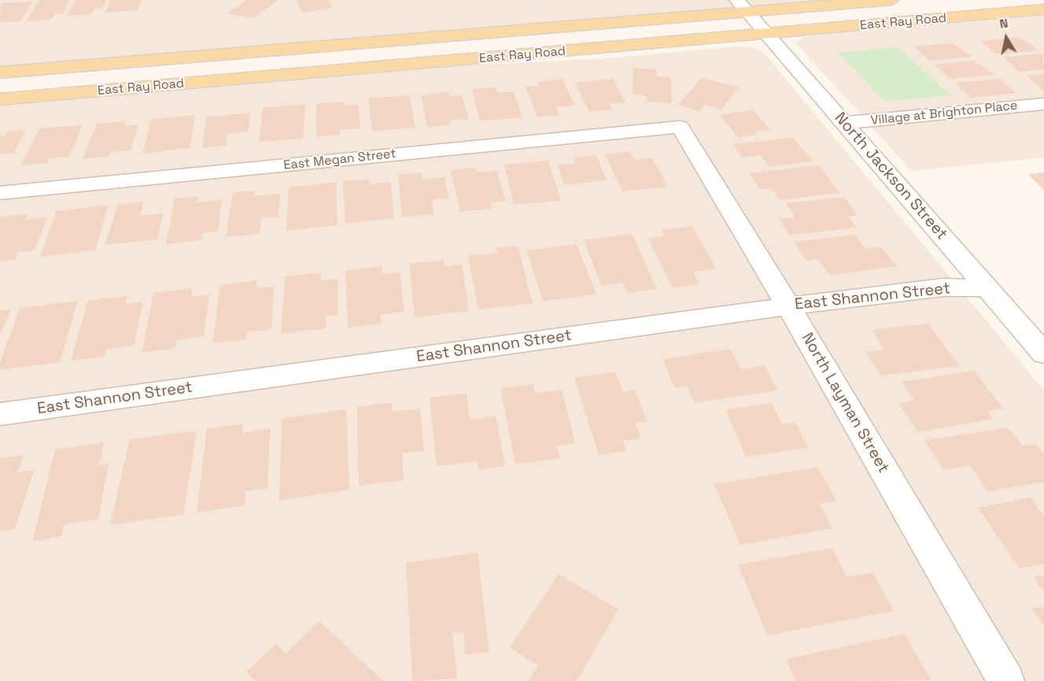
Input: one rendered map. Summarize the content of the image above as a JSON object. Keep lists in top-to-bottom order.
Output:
{
  "streets": {
    "main road": ["East Ray Road"],
    "street": [
      "Village at Brighton Place",
      "East Megan Street",
      "North Jackson Street",
      "East Shannon Street",
      "North Layman Street"
    ]
  },
  "crossings": [
    ["East Ray Road", "North Jackson Street"],
    ["Village at Brighton Place", "North Jackson Street"],
    ["East Megan Street", "North Layman Street"],
    ["North Jackson Street", "East Shannon Street"],
    ["East Shannon Street", "North Layman Street"]
  ],
  "north": "top"
}
